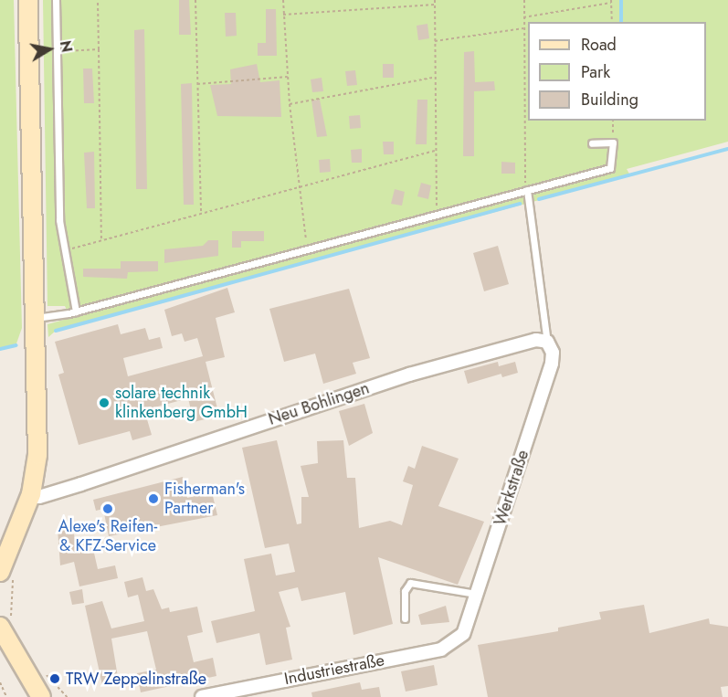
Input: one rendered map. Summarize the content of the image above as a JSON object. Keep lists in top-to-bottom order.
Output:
{
  "streets": {
    "street": ["Neu Bohlingen", "Werkstraße", "Industriestraße"]
  },
  "crossings": [
    ["Neu Bohlingen", "Werkstraße"],
    ["Werkstraße", "Industriestraße"]
  ],
  "places": [
    "solare technik klinkenberg GmbH",
    "Fisherman's Partner",
    "Alexe's Reifen- & KFZ-Service",
    "TRW Zeppelinstraße"
  ],
  "legend": ["Road", "Park", "Building"],
  "north": "right"
}
